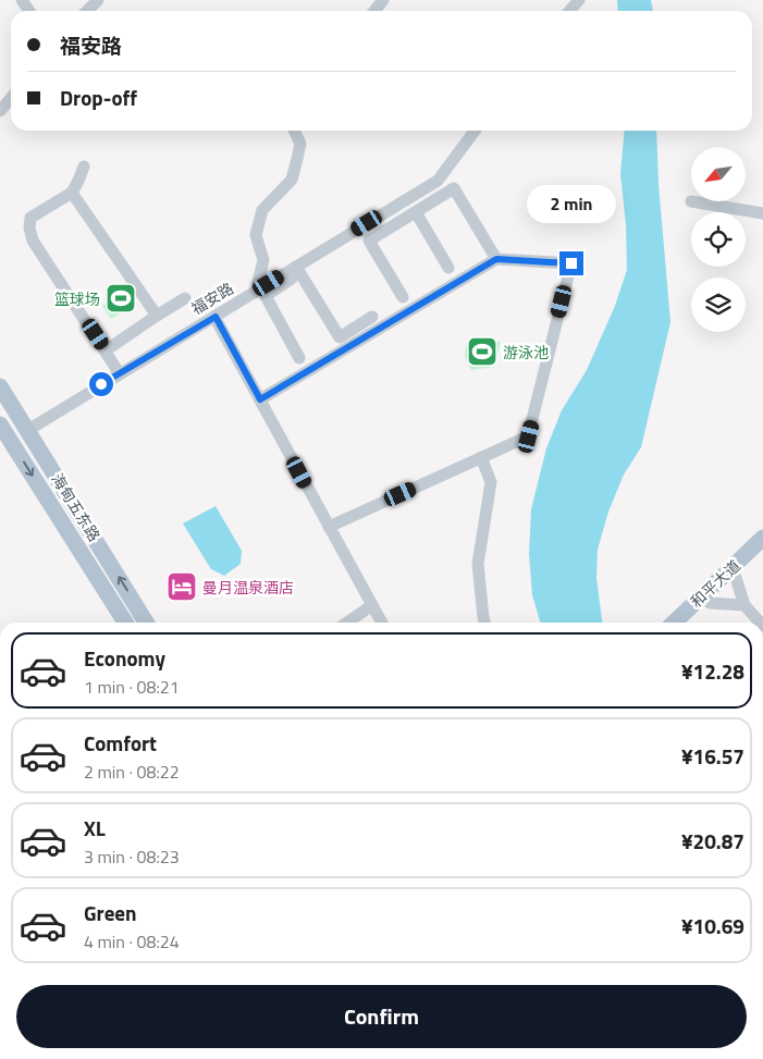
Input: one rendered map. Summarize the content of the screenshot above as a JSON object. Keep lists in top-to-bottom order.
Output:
{
  "streets": {
    "main road": ["海甸五东路", "和平大道"],
    "street": ["福安路"]
  },
  "crossings": [
    ["福安路", "海甸五东路"]
  ],
  "places": {
    "sports": ["篮球场", "游泳池"],
    "hotel": ["曼月温泉酒店"]
  },
  "north": "bottom left",
  "page": {
    "banner": ["福安路", "Drop-off"],
    "bubble": "2 min",
    "list": [
      {
        "name": "Economy",
        "note": "1 min · 08:21",
        "value": "¥12.28"
      },
      {
        "name": "Comfort",
        "note": "2 min · 08:22",
        "value": "¥16.57"
      },
      {
        "name": "XL",
        "note": "3 min · 08:23",
        "value": "¥20.87"
      },
      {
        "name": "Green",
        "note": "4 min · 08:24",
        "value": "¥10.69"
      }
    ],
    "buttons": "Confirm"
  }
}
